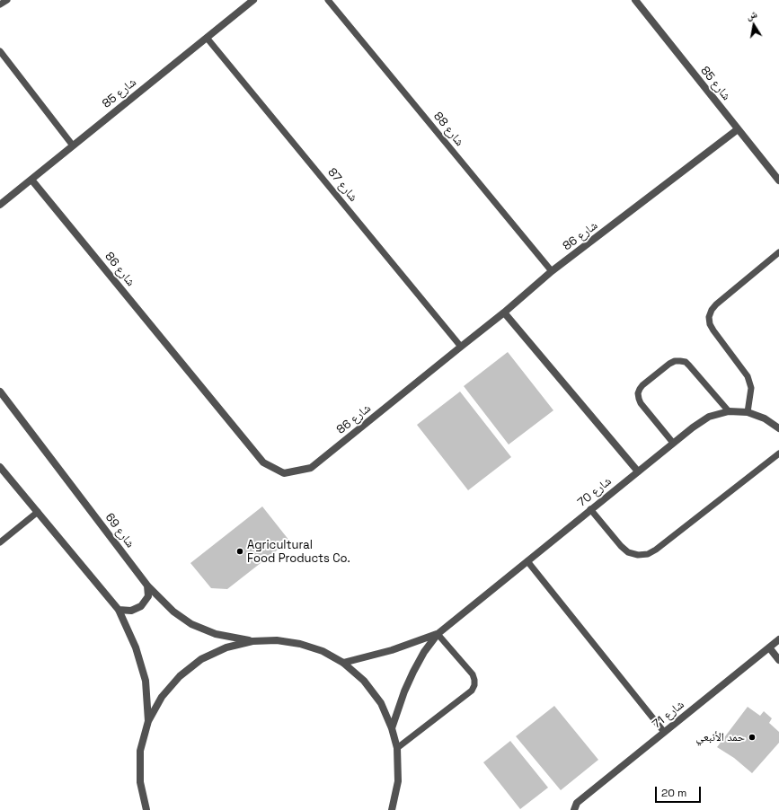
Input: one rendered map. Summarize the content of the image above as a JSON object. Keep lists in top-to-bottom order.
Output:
{
  "streets": {
    "street": [
      "شارع 85",
      "شارع 86",
      "شارع 70",
      "شارع 69",
      "شارع 71"
    ],
    "lane": ["شارع 88", "شارع 87"]
  },
  "crossings": [
    ["شارع 85", "شارع 87"],
    ["شارع 85", "شارع 86"],
    ["شارع 88", "شارع 86"],
    ["شارع 87", "شارع 86"]
  ],
  "places": ["Agricultural Food Products Co.", "حمد الأنبعي"],
  "scale_bar": "20 m",
  "north": "top"
}
